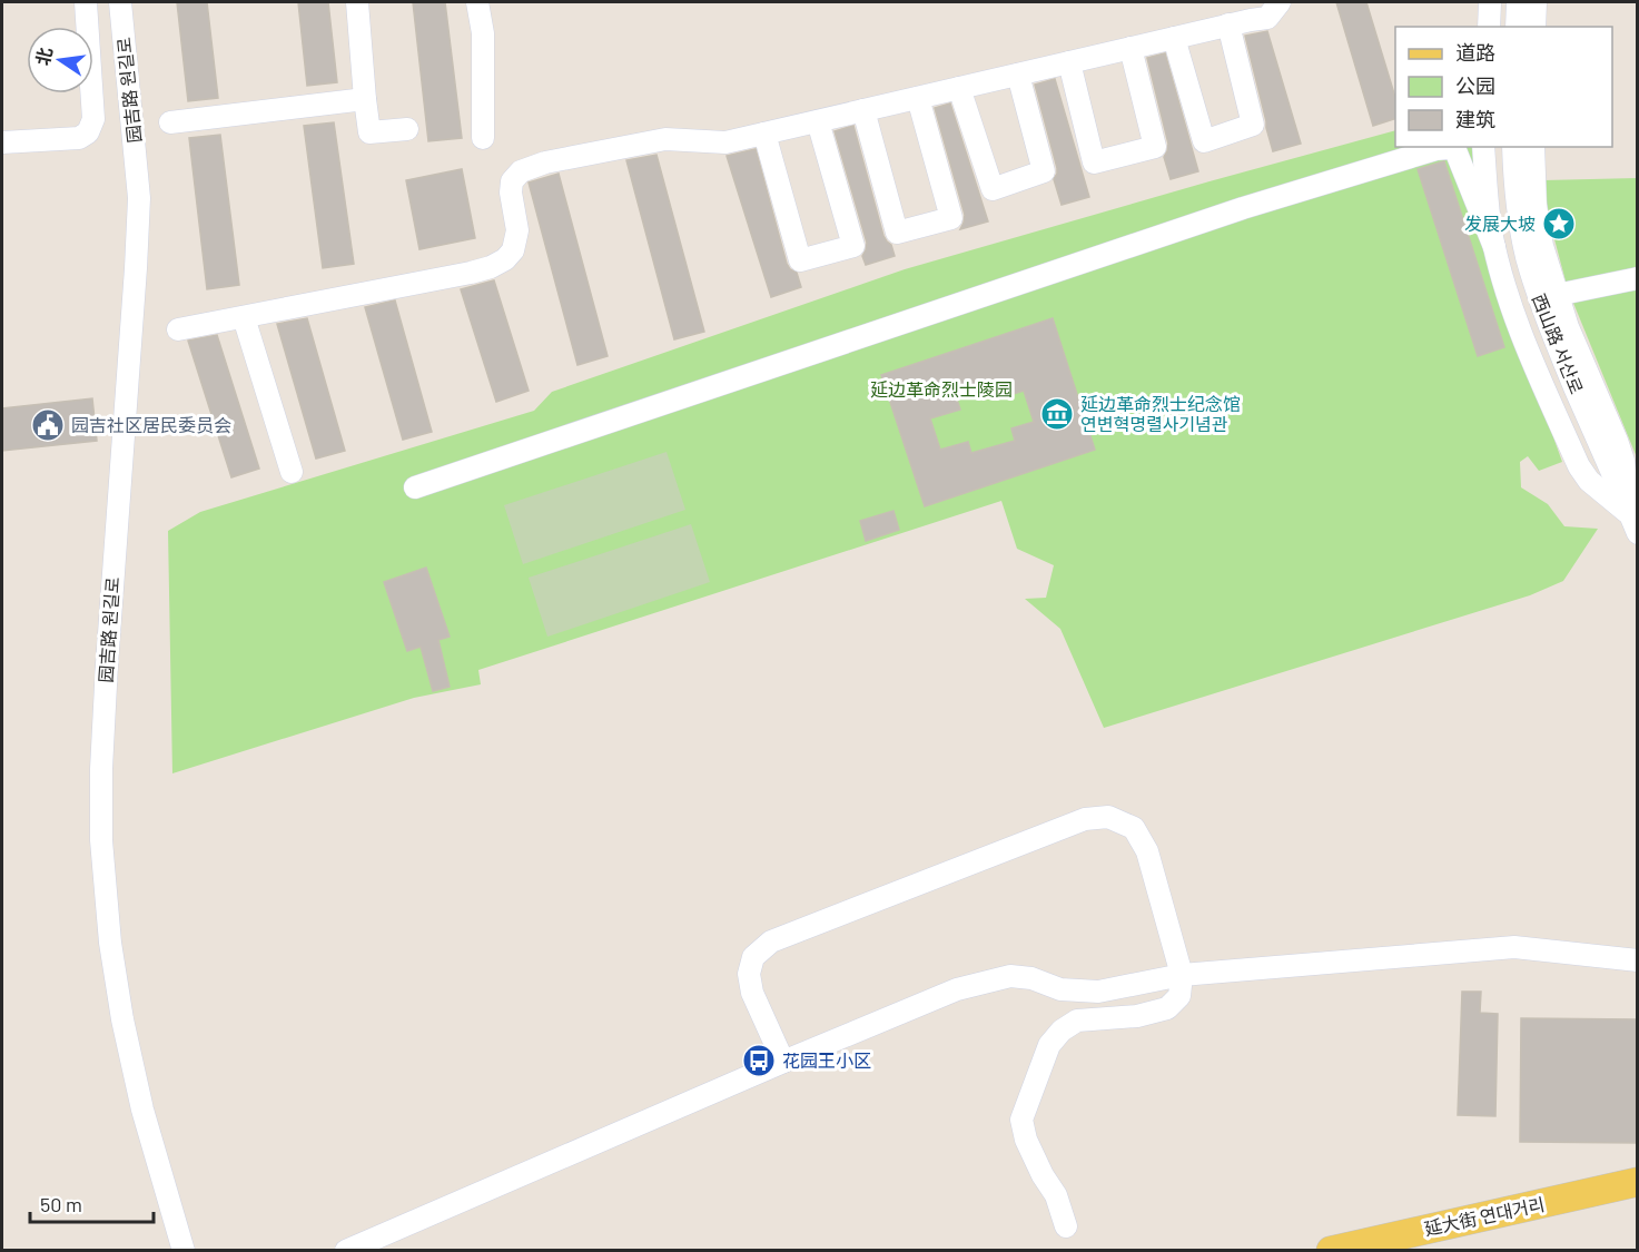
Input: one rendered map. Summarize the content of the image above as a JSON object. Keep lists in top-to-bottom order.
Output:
{
  "streets": {
    "main road": ["延大街 연대거리"],
    "street": ["园吉路 원길로", "西山路 서산로"]
  },
  "parks": ["延边革命烈士陵园"],
  "places": {
    "place": ["发展大坡"],
    "museum": ["延边革命烈士纪念馆 연변혁명렬사기념관"],
    "public building": ["园吉社区居民委员会"],
    "bus stop": ["花园王小区"]
  },
  "legend": ["道路", "公园", "建筑"],
  "scale_bar": "50 m",
  "north": "left"
}
